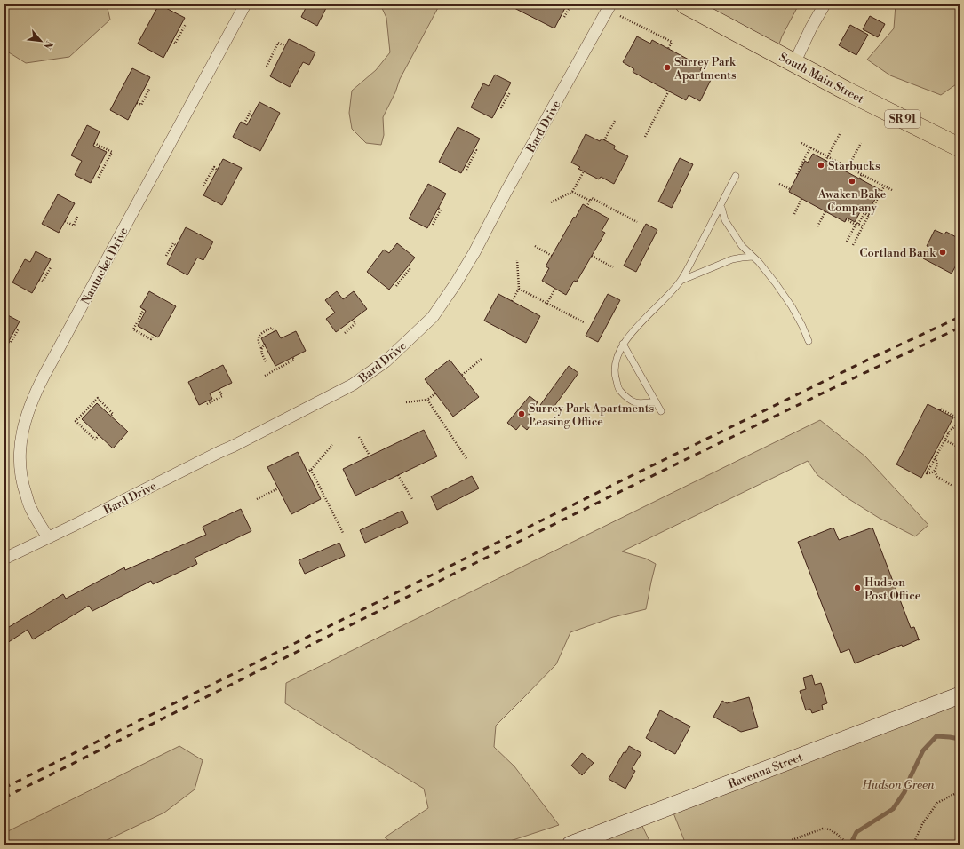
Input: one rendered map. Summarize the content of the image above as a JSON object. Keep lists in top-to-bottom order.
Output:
{
  "streets": {
    "main road": ["South Main Street", "SR 91"],
    "street": ["Bard Drive", "Nantucket Drive", "Ravenna Street"]
  },
  "crossings": [
    ["Bard Drive", "Nantucket Drive"]
  ],
  "parks": ["Hudson Green"],
  "places": [
    "Surrey Park Apartments",
    "Starbucks",
    "Awaken Bake Company",
    "Cortland Bank",
    "Surrey Park Apartments Leasing Office",
    "Hudson Post Office"
  ],
  "north": "bottom right"
}
